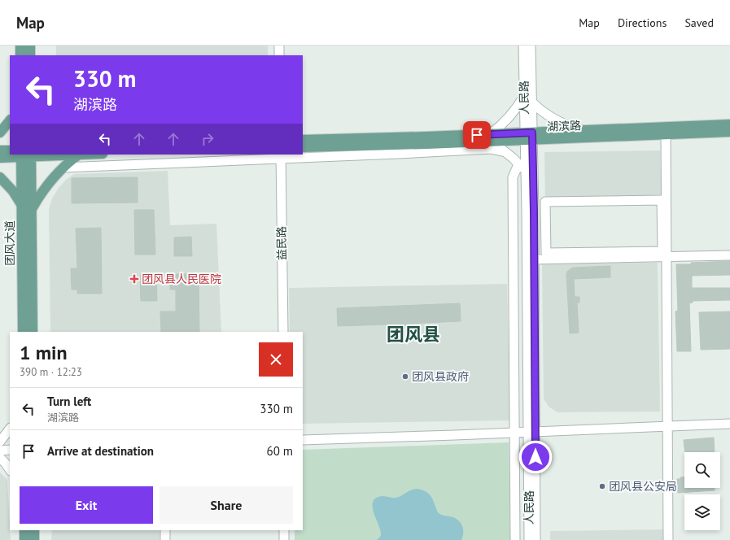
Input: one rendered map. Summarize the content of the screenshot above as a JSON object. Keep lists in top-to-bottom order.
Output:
{
  "streets": {
    "main road": ["湖滨路", "团风大道"],
    "street": ["人民路", "益民路"]
  },
  "crossings": [
    ["人民路", "湖滨路"]
  ],
  "districts": ["团风县"],
  "places": {
    "health": ["团风县人民医院"],
    "other": ["团风县政府", "团风县公安局"]
  },
  "page": {
    "header": "Map",
    "nav": ["Map", "Directions", "Saved"],
    "turn": ["330 m", "湖滨路"],
    "heading": ["1 min", "390 m · 12:23"],
    "list": [
      {
        "name": "Turn left",
        "note": "湖滨路",
        "value": "330 m"
      },
      {
        "name": "Arrive at destination",
        "value": "60 m"
      }
    ],
    "buttons": ["Exit", "Share"]
  }
}
